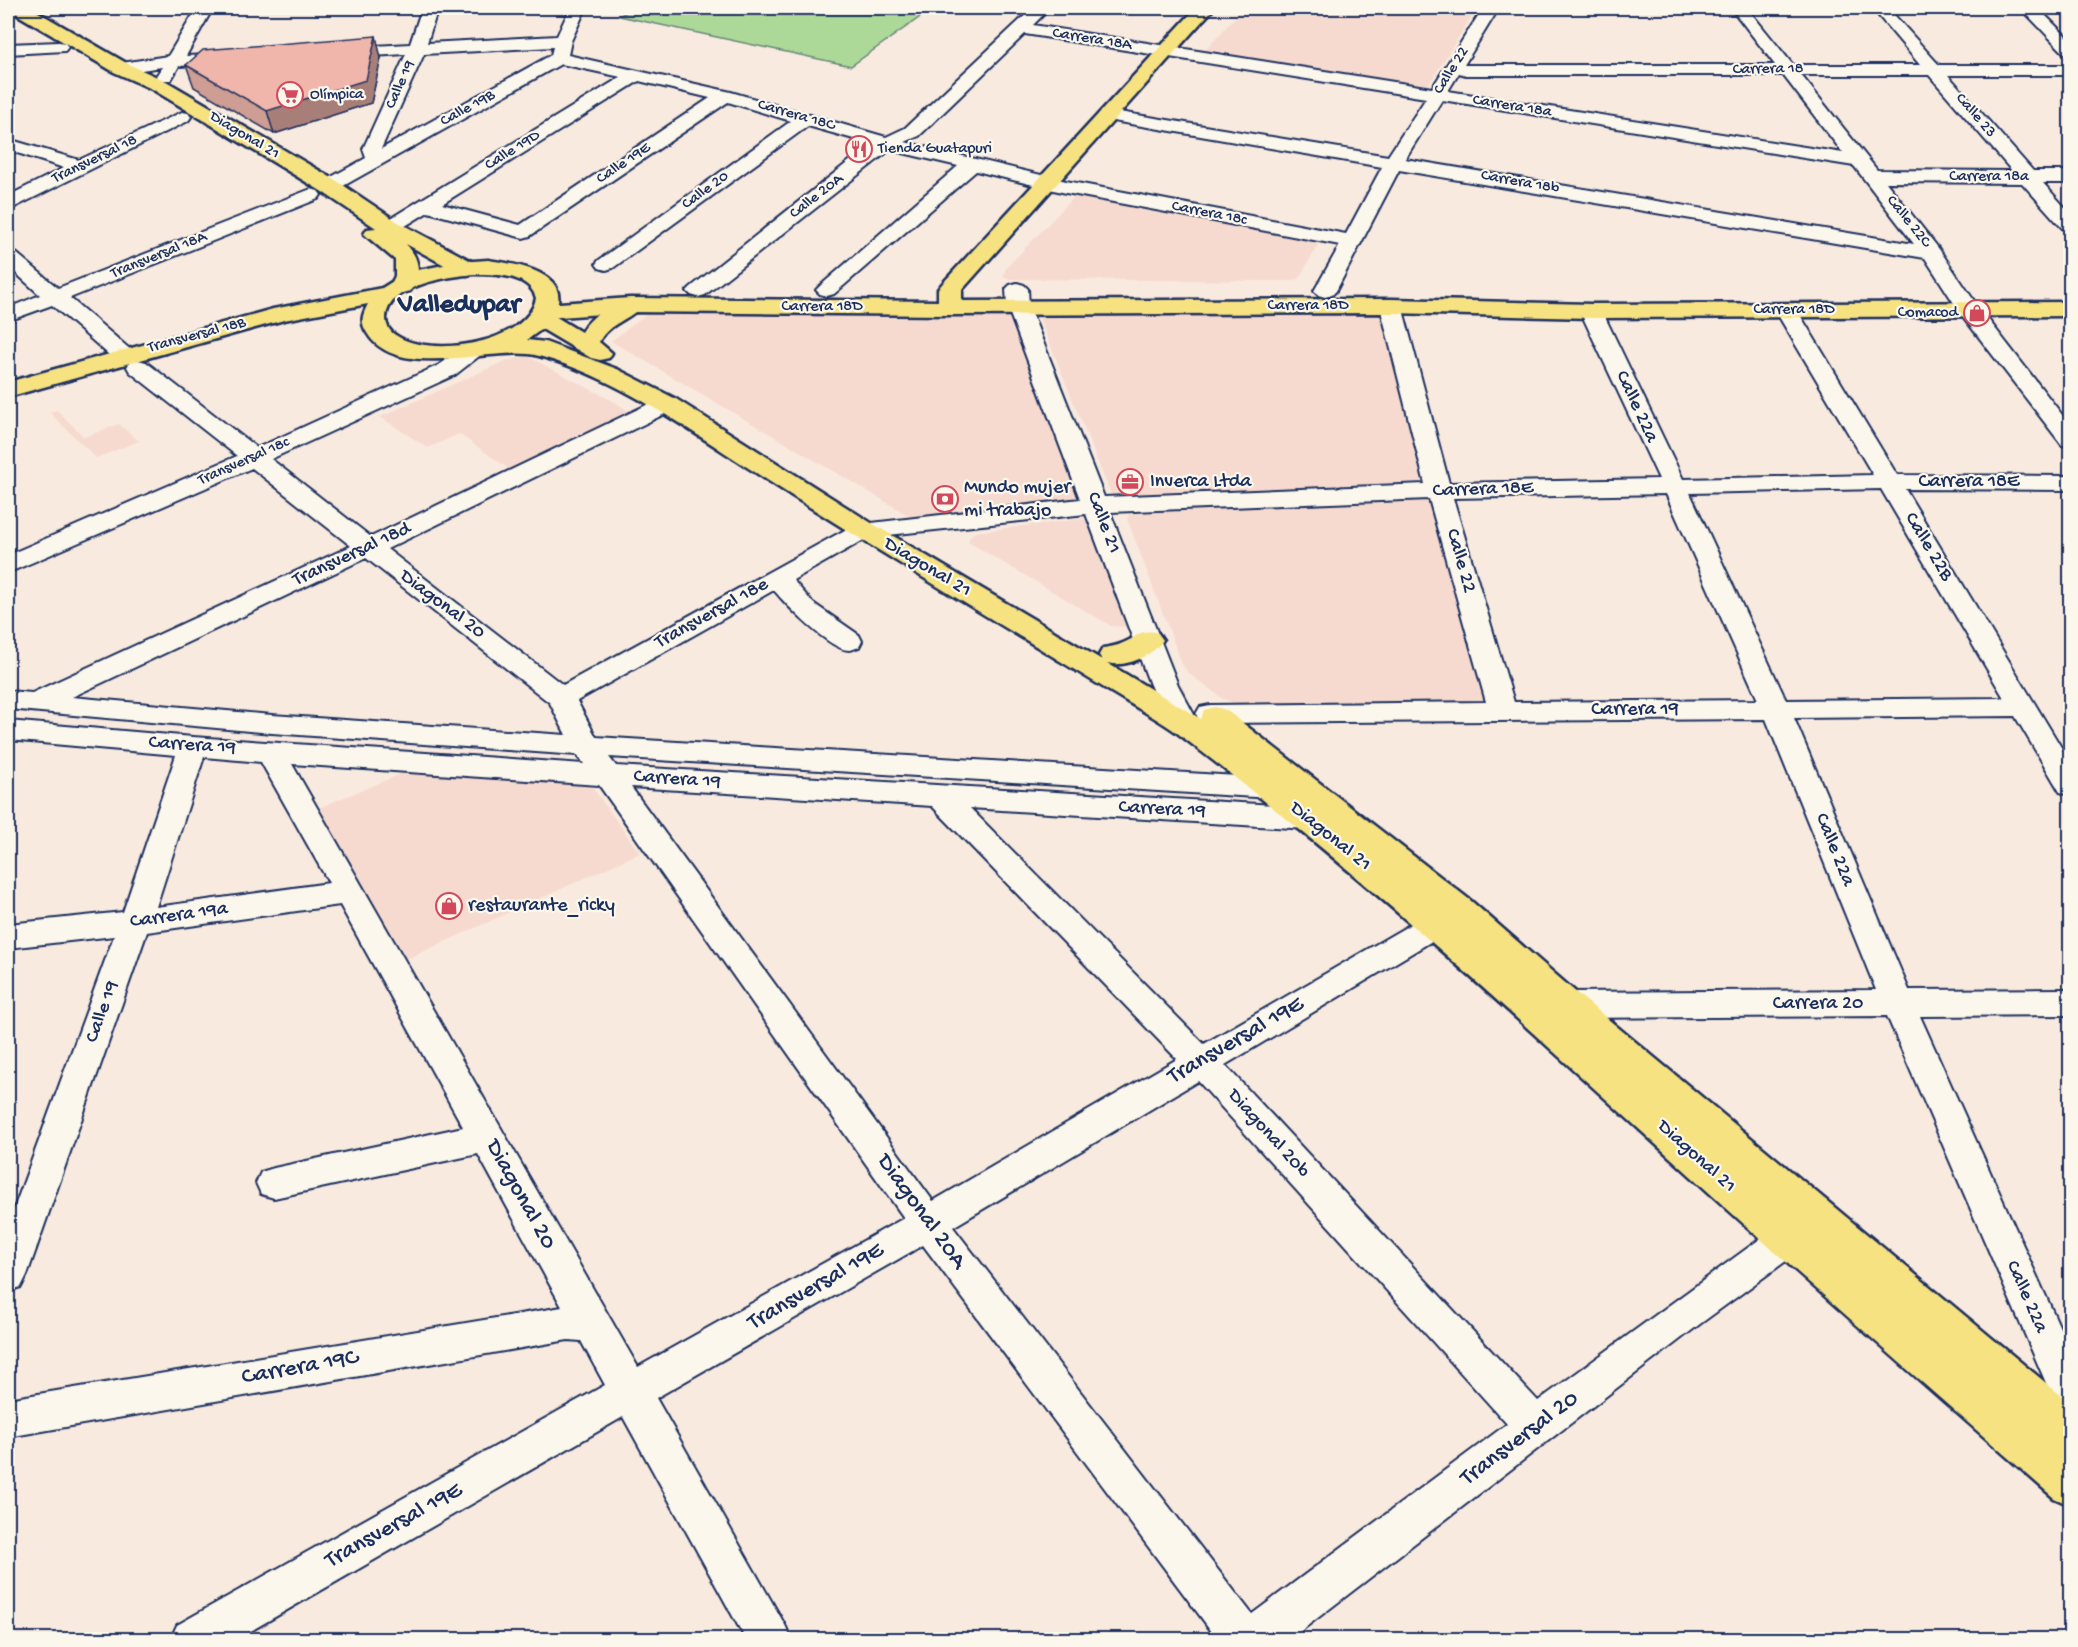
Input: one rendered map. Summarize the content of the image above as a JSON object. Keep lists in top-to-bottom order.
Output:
{
  "streets": {
    "main road": ["Diagonal 21", "Carrera 18D", "Transversal 18B"],
    "street": [
      "Carrera 18A",
      "Carrera 18",
      "Calle 22",
      "Calle 19",
      "Carrera 18a",
      "Calle 19B",
      "Carrera 18C",
      "Calle 23",
      "Calle 19D",
      "Transversal 18",
      "Calle 19E",
      "Carrera 18b",
      "Calle 20",
      "Calle 20A",
      "Carrera 18c",
      "Calle 22C",
      "Transversal 18A",
      "Calle 22a",
      "Transversal 18c",
      "Carrera 18E",
      "Calle 21",
      "Calle 22B",
      "Transversal 18d",
      "Diagonal 20",
      "Transversal 18e",
      "Carrera 19",
      "Carrera 19a",
      "Carrera 20",
      "Transversal 19E",
      "Diagonal 20b",
      "Diagonal 20A",
      "Carrera 19C",
      "Transversal 20"
    ]
  },
  "crossings": [
    ["Carrera 18A", "Carrera 18a"],
    ["Carrera 18A", "Calle 20A"],
    ["Carrera 18", "Calle 22"],
    ["Carrera 18", "Calle 23"],
    ["Carrera 18", "Calle 22C"],
    ["Calle 22", "Carrera 18a"],
    ["Calle 22", "Carrera 18b"],
    ["Calle 22", "Carrera 18c"],
    ["Calle 22", "Carrera 18D"],
    ["Calle 22", "Carrera 18E"],
    ["Calle 22", "Carrera 19"],
    ["Calle 19", "Calle 19B"],
    ["Calle 19", "Carrera 18C"],
    ["Calle 19", "Carrera 19"],
    ["Calle 19", "Carrera 19a"],
    ["Carrera 18a", "Calle 23"],
    ["Carrera 18a", "Calle 22C"],
    ["Calle 19B", "Carrera 18C"],
    ["Calle 19B", "Diagonal 21"],
    ["Calle 19B", "Transversal 18A"],
    ["Carrera 18C", "Calle 19D"],
    ["Carrera 18C", "Calle 19E"],
    ["Carrera 18C", "Calle 20"],
    ["Carrera 18C", "Calle 20A"],
    ["Carrera 18C", "Carrera 18c"],
    ["Diagonal 21", "Calle 19D"],
    ["Diagonal 21", "Transversal 18"],
    ["Diagonal 21", "Transversal 18A"],
    ["Diagonal 21", "Carrera 18D"],
    ["Diagonal 21", "Transversal 18B"],
    ["Diagonal 21", "Transversal 18c"],
    ["Diagonal 21", "Carrera 18E"],
    ["Diagonal 21", "Calle 21"],
    ["Diagonal 21", "Transversal 18d"],
    ["Diagonal 21", "Transversal 18e"],
    ["Diagonal 21", "Carrera 19"],
    ["Diagonal 21", "Carrera 20"],
    ["Diagonal 21", "Transversal 19E"],
    ["Diagonal 21", "Transversal 20"],
    ["Calle 19D", "Calle 19E"],
    ["Carrera 18b", "Calle 22C"],
    ["Calle 20A", "Carrera 18D"],
    ["Calle 22C", "Carrera 18D"],
    ["Transversal 18A", "Diagonal 20"],
    ["Carrera 18D", "Calle 22a"],
    ["Carrera 18D", "Calle 21"],
    ["Carrera 18D", "Calle 22B"],
    ["Transversal 18B", "Diagonal 20"],
    ["Calle 22a", "Carrera 18E"],
    ["Calle 22a", "Carrera 19"],
    ["Calle 22a", "Carrera 20"],
    ["Transversal 18c", "Diagonal 20"],
    ["Carrera 18E", "Calle 21"],
    ["Carrera 18E", "Calle 22B"],
    ["Carrera 18E", "Transversal 18e"],
    ["Calle 22B", "Carrera 19"],
    ["Transversal 18d", "Diagonal 20"],
    ["Transversal 18d", "Carrera 19"],
    ["Diagonal 20", "Transversal 18e"],
    ["Diagonal 20", "Carrera 19"],
    ["Diagonal 20", "Carrera 19a"],
    ["Diagonal 20", "Transversal 19E"],
    ["Diagonal 20", "Diagonal 20A"],
    ["Diagonal 20", "Carrera 19C"],
    ["Carrera 19", "Diagonal 20b"],
    ["Carrera 19", "Diagonal 20A"],
    ["Transversal 19E", "Diagonal 20b"],
    ["Transversal 19E", "Diagonal 20A"],
    ["Diagonal 20b", "Transversal 20"]
  ],
  "districts": ["Valledupar"],
  "places": {
    "supermarket": ["Olímpica"],
    "restaurant": ["Tienda Guatapuri"],
    "shop": ["Comacod", "restaurante_ricky"],
    "office": ["Inverca Ltda"],
    "bank": ["Mundo mujer mi trabajo"]
  }
}
